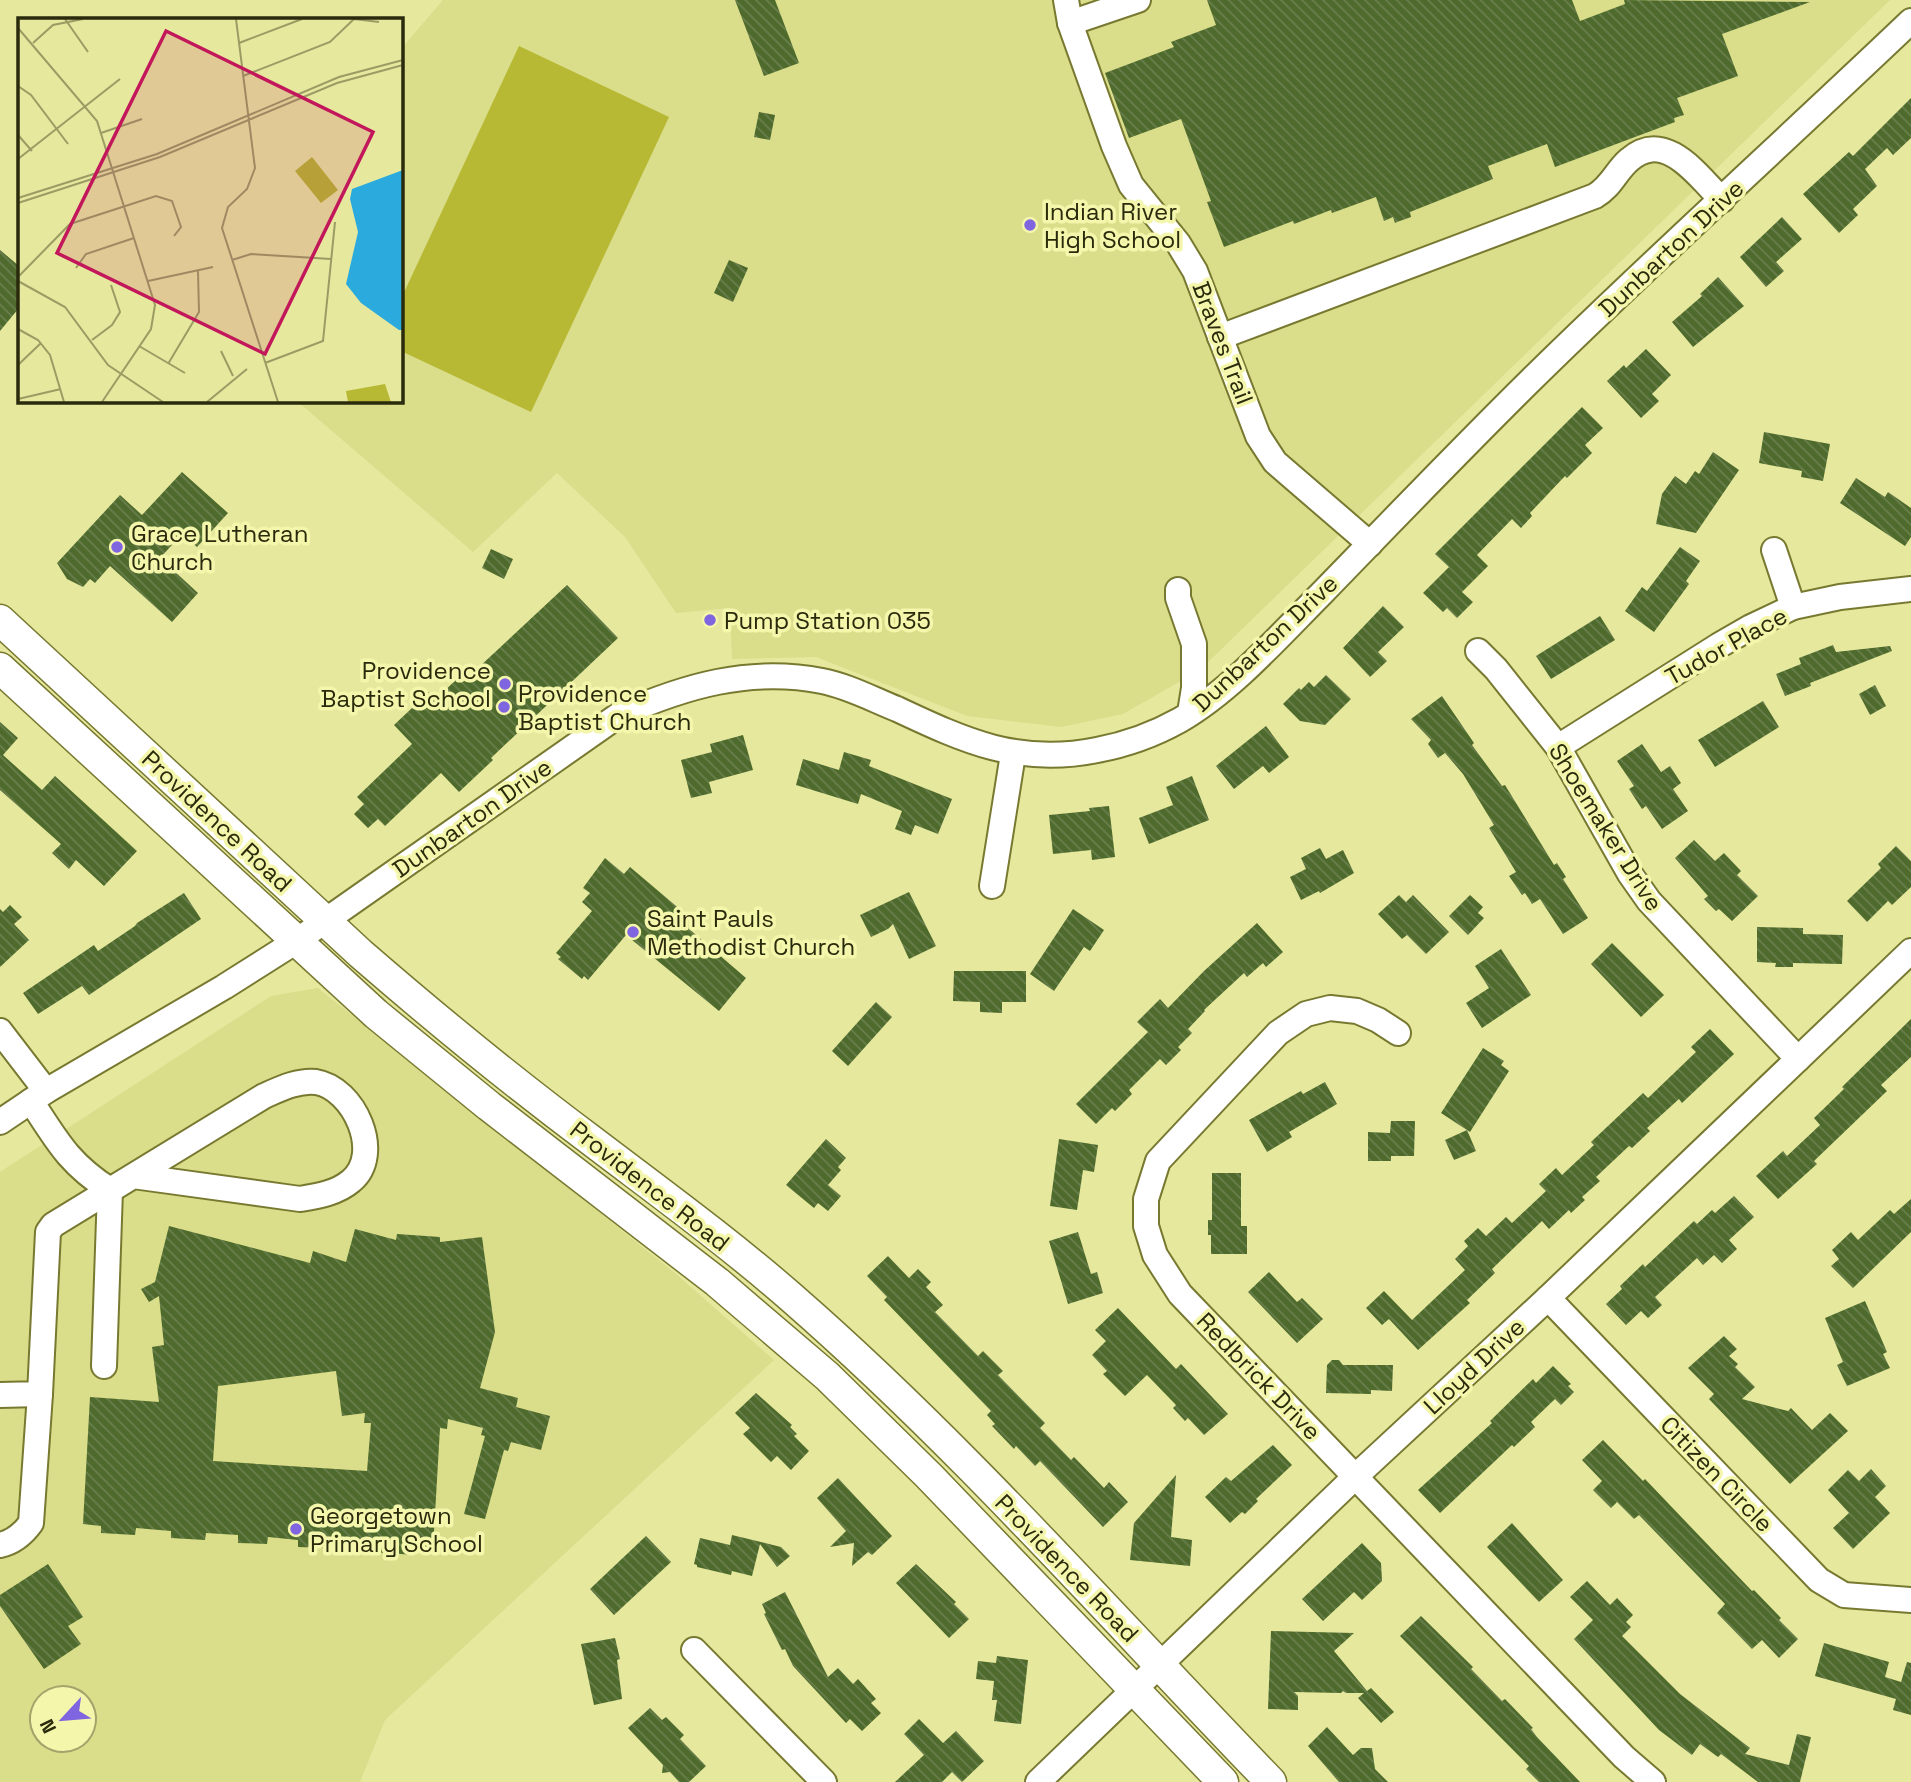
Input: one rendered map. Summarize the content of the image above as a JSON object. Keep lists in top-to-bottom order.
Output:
{
  "streets": {
    "main road": ["Providence Road"],
    "street": [
      "Dunbarton Drive",
      "Braves Trail",
      "Tudor Place",
      "Shoemaker Drive",
      "Lloyd Drive",
      "Redbrick Drive",
      "Citizen Circle"
    ]
  },
  "crossings": [
    ["Dunbarton Drive", "Braves Trail"],
    ["Dunbarton Drive", "Providence Road"],
    ["Tudor Place", "Shoemaker Drive"],
    ["Providence Road", "Lloyd Drive"],
    ["Shoemaker Drive", "Lloyd Drive"],
    ["Lloyd Drive", "Redbrick Drive"],
    ["Lloyd Drive", "Citizen Circle"]
  ],
  "places": [
    "Indian River High School",
    "Grace Lutheran Church",
    "Pump Station 035",
    "Providence Baptist School",
    "Providence Baptist Church",
    "Saint Pauls Methodist Church",
    "Georgetown Primary School"
  ],
  "north": "bottom left"
}
